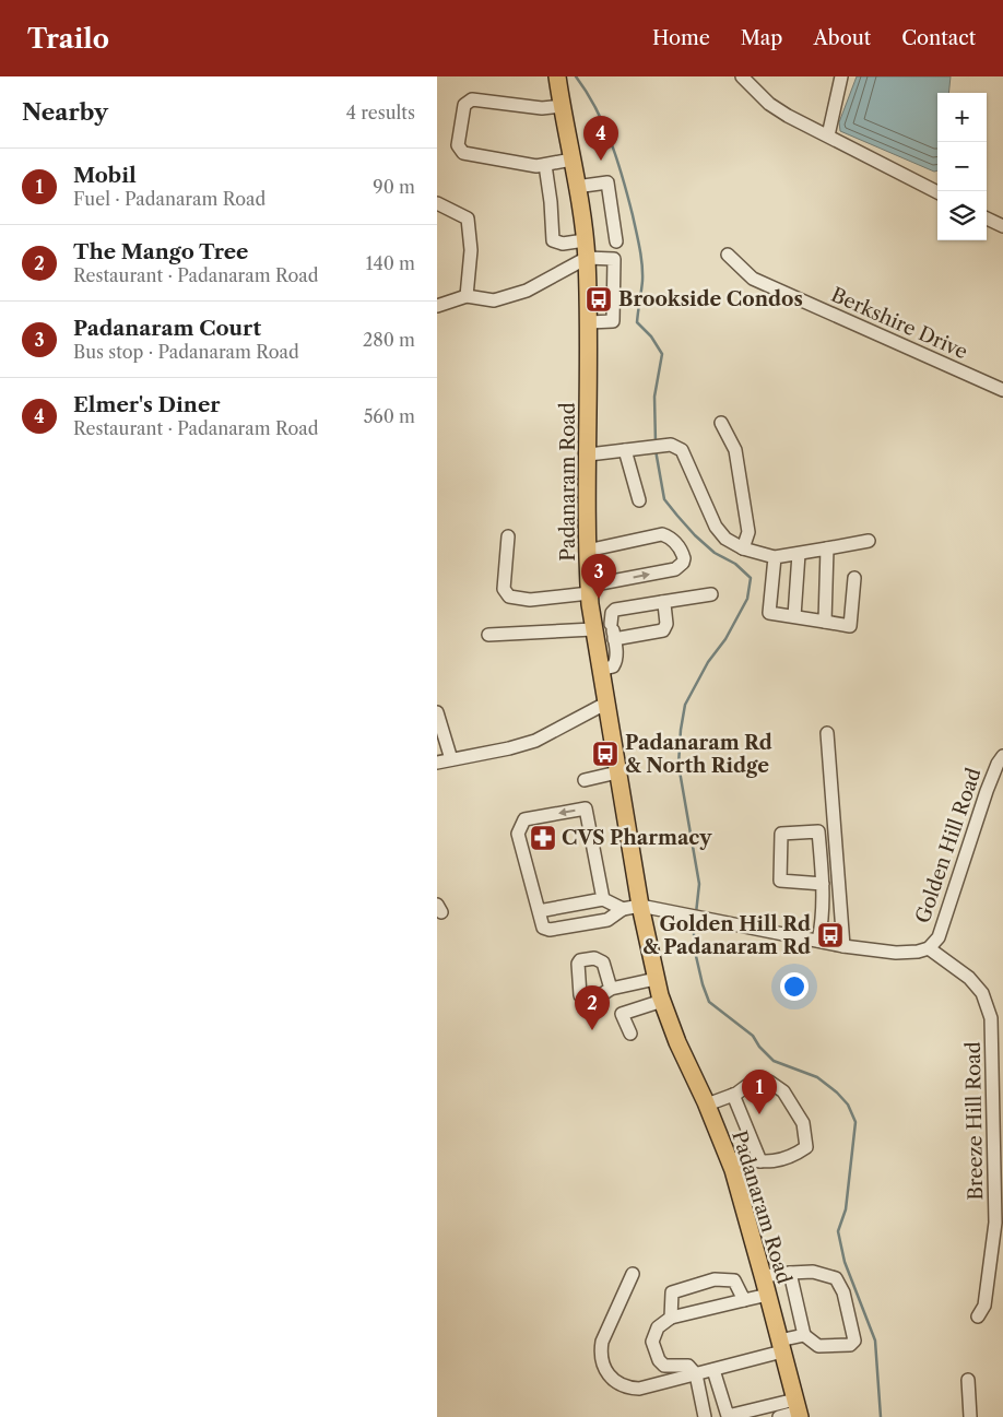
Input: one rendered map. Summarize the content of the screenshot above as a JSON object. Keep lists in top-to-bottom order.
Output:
{
  "streets": {
    "main road": ["Padanaram Road"],
    "street": ["Berkshire Drive", "Golden Hill Road", "Breeze Hill Road"]
  },
  "crossings": [
    ["Padanaram Road", "Golden Hill Road"],
    ["Golden Hill Road", "Breeze Hill Road"]
  ],
  "places": {
    "bus stop": ["Brookside Condos", "Padanaram Rd & North Ridge", "Golden Hill Rd & Padanaram Rd"],
    "pharmacy": ["CVS Pharmacy"]
  },
  "page": {
    "header": "Trailo",
    "nav": [
      "Home",
      "Map",
      "About",
      "Contact"
    ],
    "heading": ["Nearby", "4 results"],
    "map_buttons": ["+", "−"],
    "pins": [
      "4",
      "3",
      "2",
      "1"
    ],
    "list": [
      {
        "mark": "1",
        "name": "Mobil",
        "note": "Fuel · Padanaram Road",
        "value": "90 m"
      },
      {
        "mark": "2",
        "name": "The Mango Tree",
        "note": "Restaurant · Padanaram Road",
        "value": "140 m"
      },
      {
        "mark": "3",
        "name": "Padanaram Court",
        "note": "Bus stop · Padanaram Road",
        "value": "280 m"
      },
      {
        "mark": "4",
        "name": "Elmer's Diner",
        "note": "Restaurant · Padanaram Road",
        "value": "560 m"
      }
    ]
  }
}
